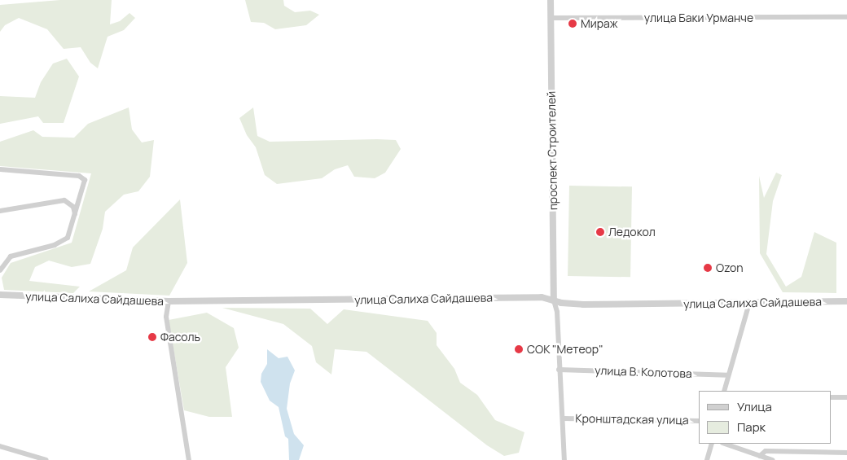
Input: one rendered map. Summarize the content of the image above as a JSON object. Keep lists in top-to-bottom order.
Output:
{
  "streets": {
    "street": [
      "улица Баки Урманче",
      "проспект Строителей",
      "улица Салиха Сайдашева",
      "улица В. Колотова",
      "Кронштадская улица"
    ]
  },
  "crossings": [
    ["улица Баки Урманче", "проспект Строителей"],
    ["проспект Строителей", "улица Салиха Сайдашева"]
  ],
  "places": [
    "Мираж",
    "Ледокол",
    "Ozon",
    "Фасоль",
    "СОК \"Метеор\""
  ],
  "legend": ["Улица", "Парк"]
}
